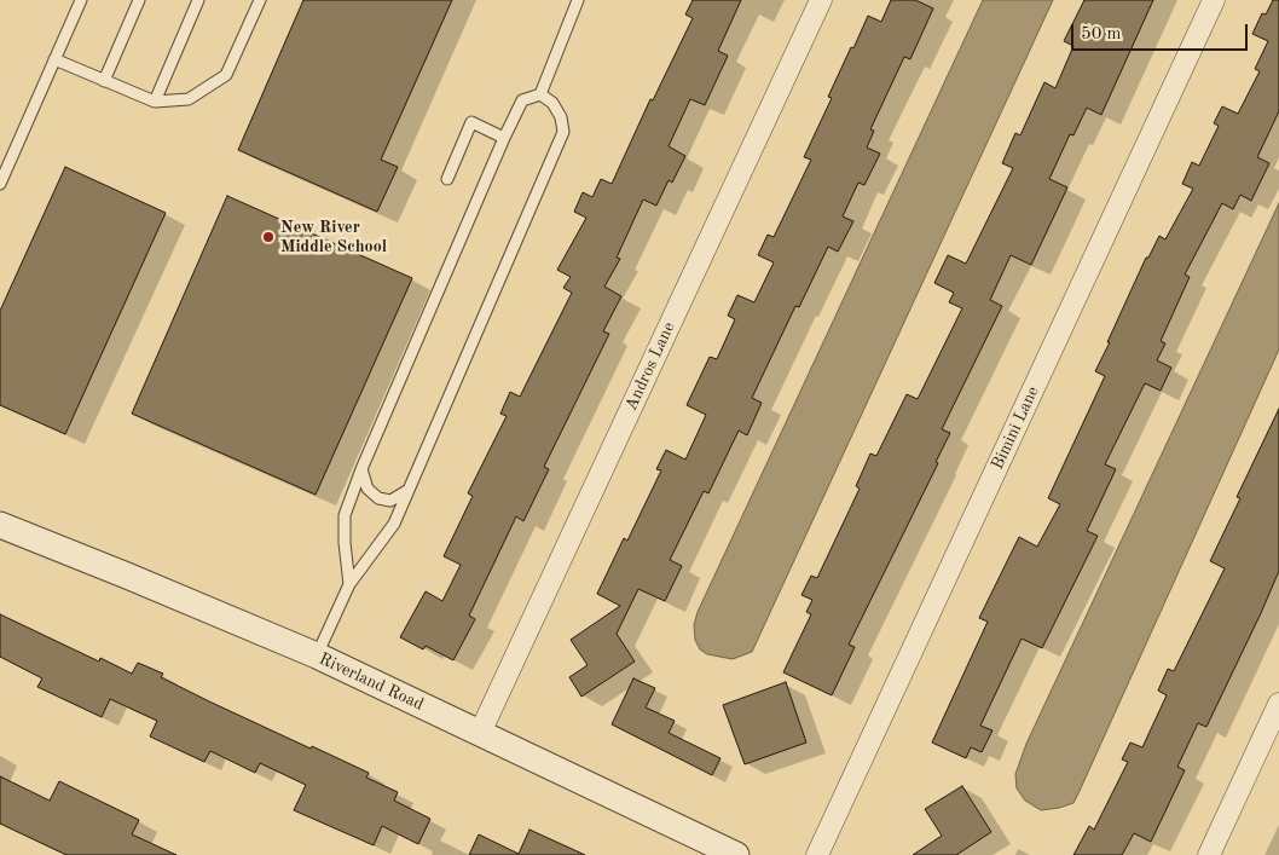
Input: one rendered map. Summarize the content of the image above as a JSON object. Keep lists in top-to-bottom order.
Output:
{
  "streets": {
    "street": ["Andros Lane", "Bimini Lane", "Riverland Road"]
  },
  "crossings": [
    ["Andros Lane", "Riverland Road"]
  ],
  "places": ["New River Middle School"],
  "scale_bar": "50 m"
}
